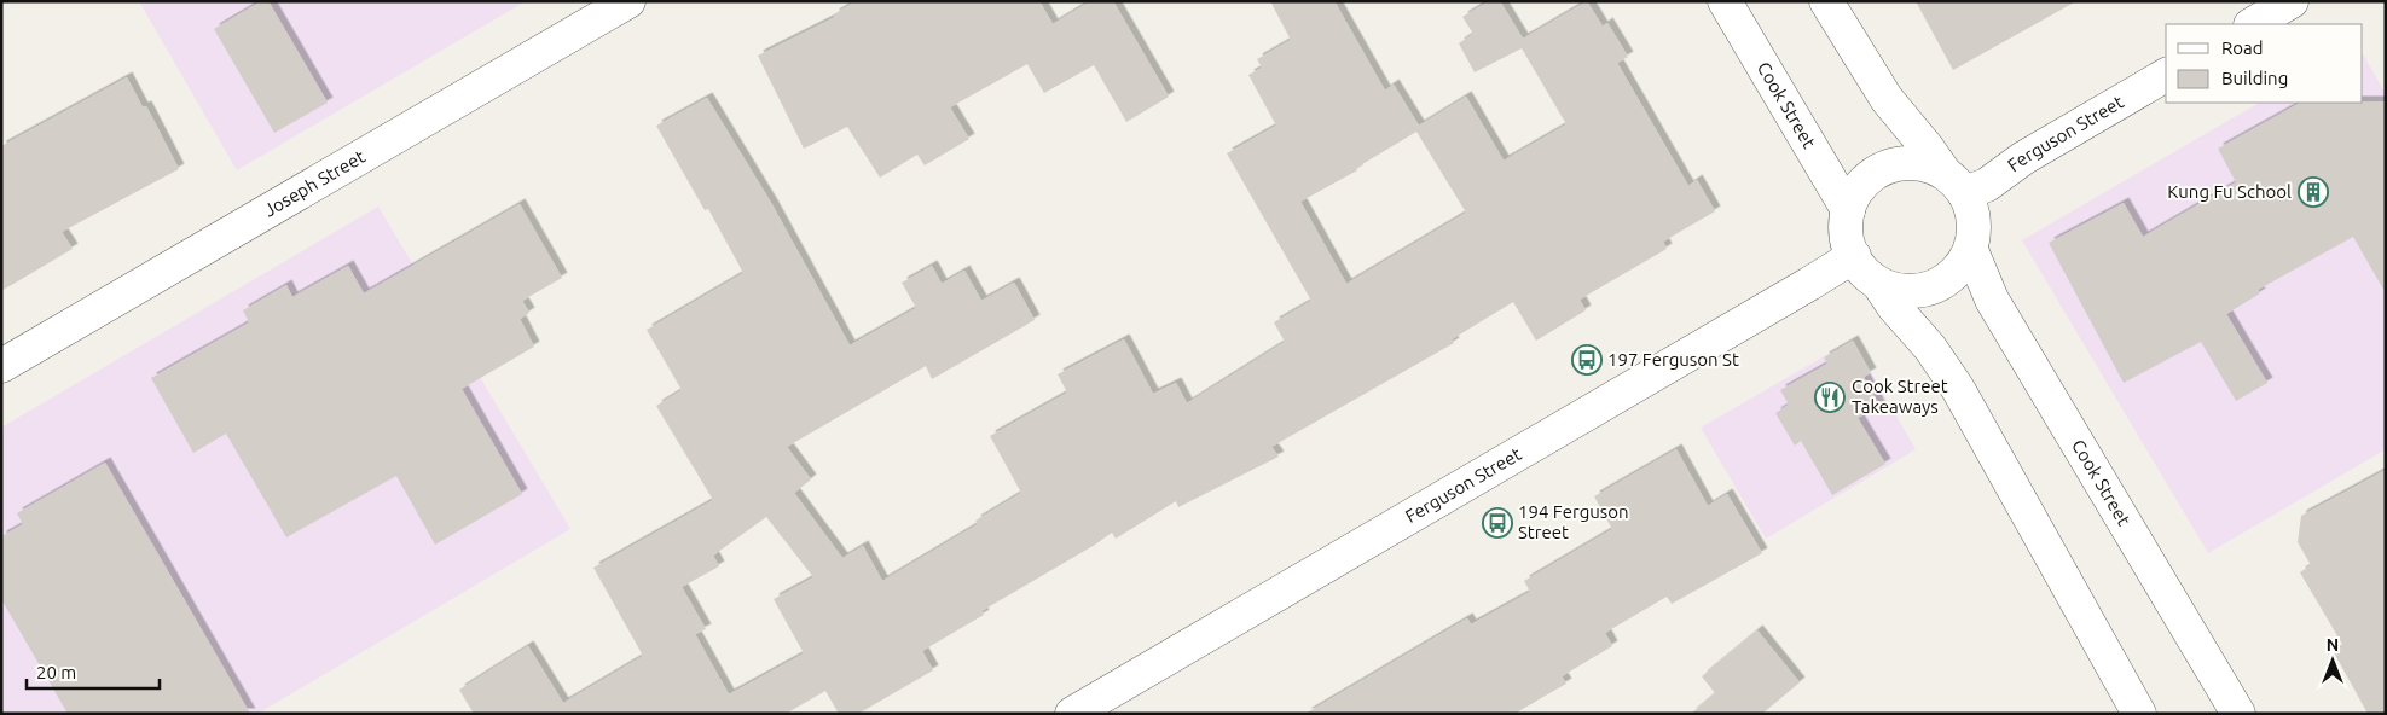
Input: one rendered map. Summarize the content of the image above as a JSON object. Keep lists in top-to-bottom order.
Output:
{
  "streets": {
    "street": ["Cook Street", "Ferguson Street", "Joseph Street"]
  },
  "crossings": [
    ["Cook Street", "Ferguson Street"]
  ],
  "places": {
    "building": ["Kung Fu School"],
    "bus stop": ["197 Ferguson St", "194 Ferguson Street"],
    "restaurant": ["Cook Street Takeaways"]
  },
  "legend": ["Road", "Building"],
  "scale_bar": "20 m",
  "north": "top"
}
